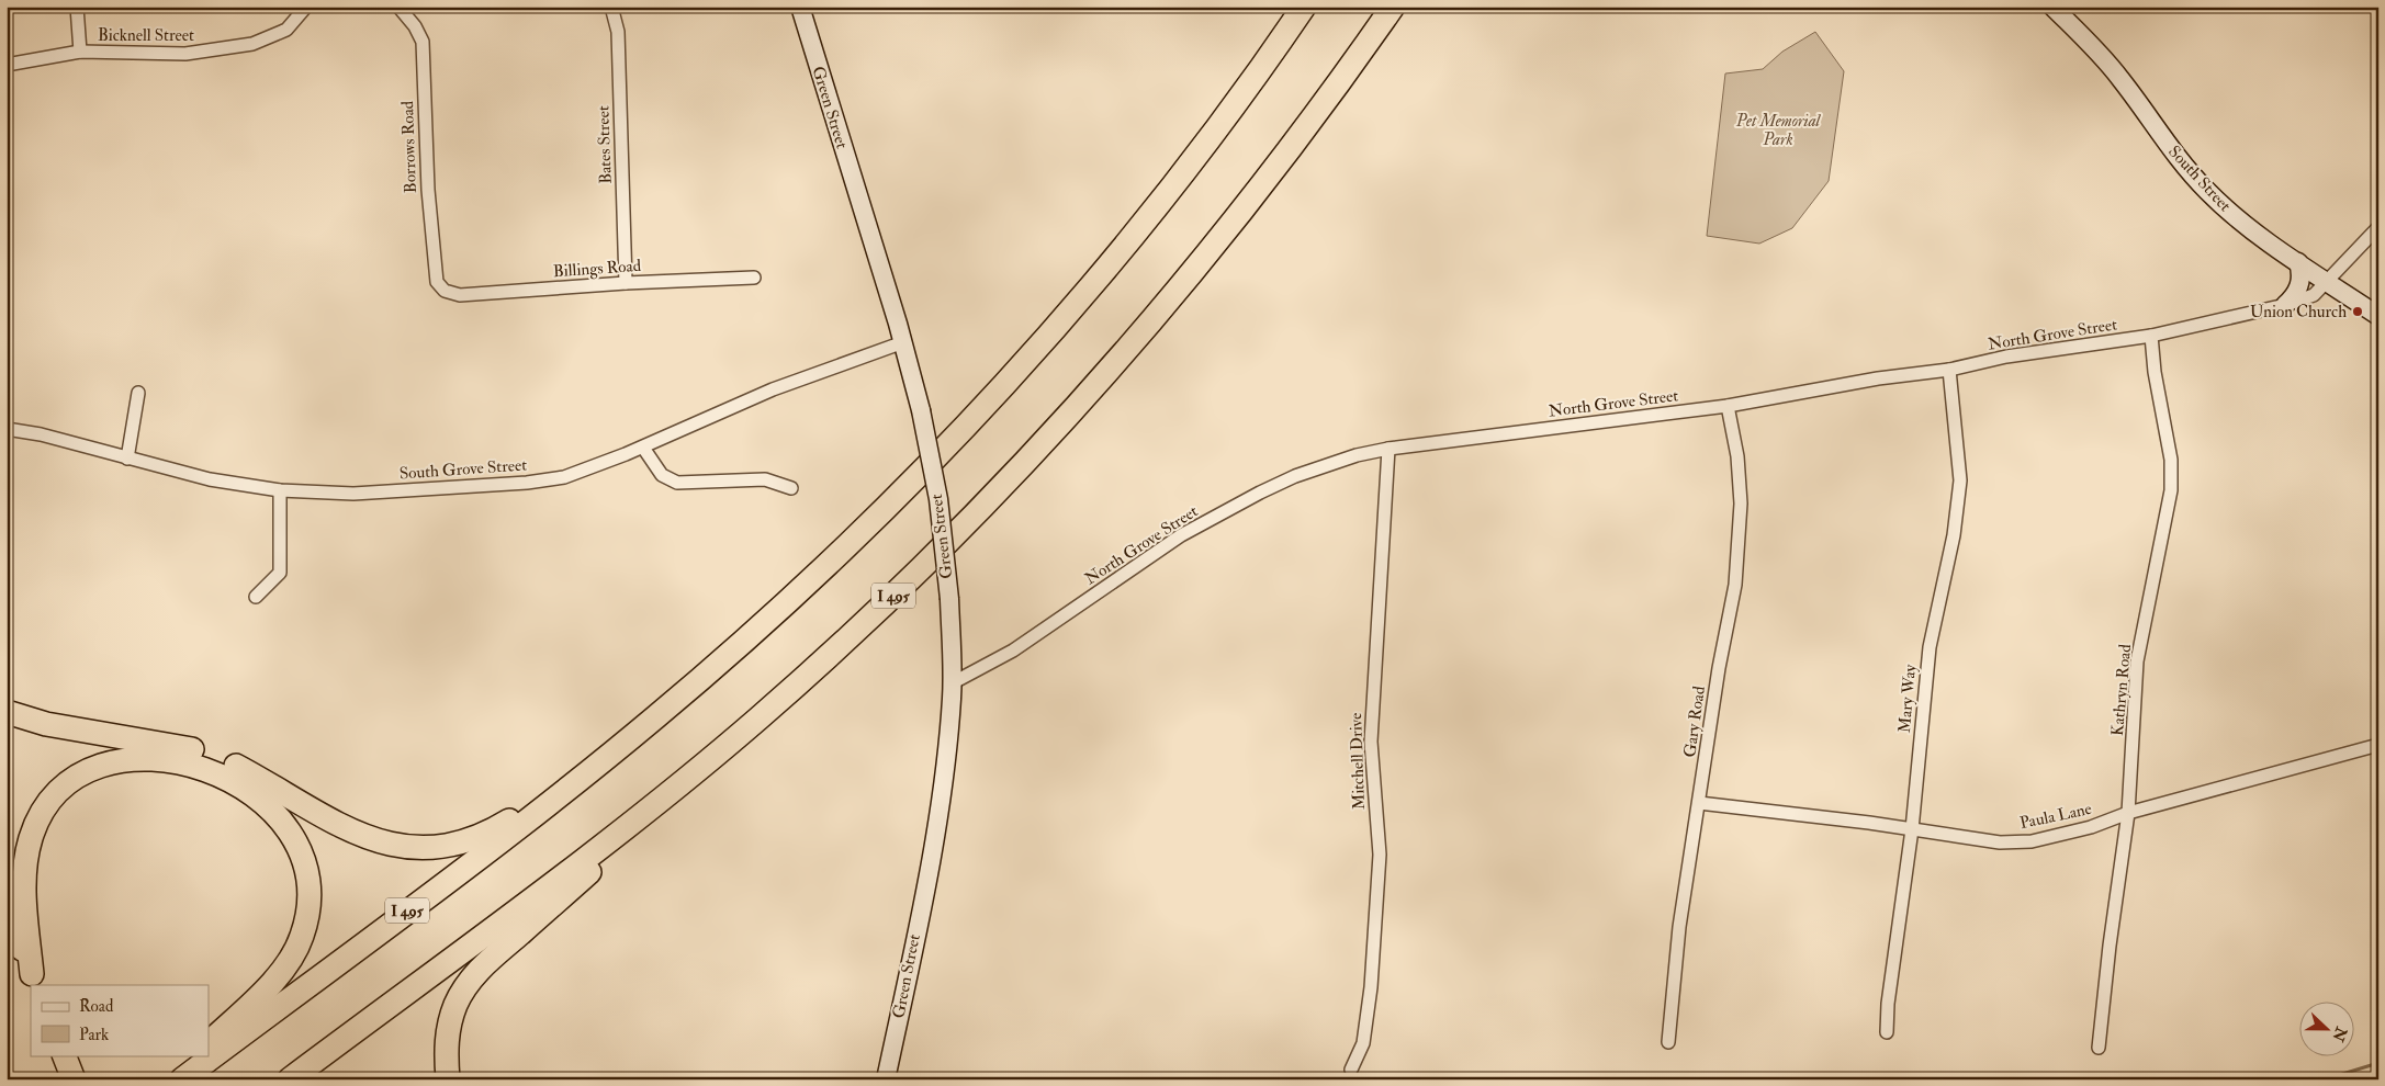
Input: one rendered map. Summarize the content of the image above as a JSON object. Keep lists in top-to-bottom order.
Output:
{
  "streets": {
    "highway": ["I 495"],
    "main road": ["Green Street", "South Street"],
    "street": [
      "Bicknell Street",
      "Bates Street",
      "Borrows Road",
      "Billings Road",
      "North Grove Street",
      "South Grove Street",
      "Kathryn Road",
      "Mary Way",
      "Gary Road",
      "Mitchell Drive",
      "Paula Lane"
    ]
  },
  "crossings": [
    ["Green Street", "North Grove Street"],
    ["Green Street", "South Grove Street"],
    ["Bates Street", "Billings Road"],
    ["Borrows Road", "Billings Road"],
    ["South Street", "North Grove Street"],
    ["North Grove Street", "Kathryn Road"],
    ["North Grove Street", "Mary Way"],
    ["North Grove Street", "Gary Road"],
    ["North Grove Street", "Mitchell Drive"],
    ["Kathryn Road", "Paula Lane"],
    ["Mary Way", "Paula Lane"],
    ["Gary Road", "Paula Lane"]
  ],
  "parks": ["Pet Memorial Park"],
  "places": ["Union Church"],
  "legend": ["Road", "Park"],
  "north": "right"
}
